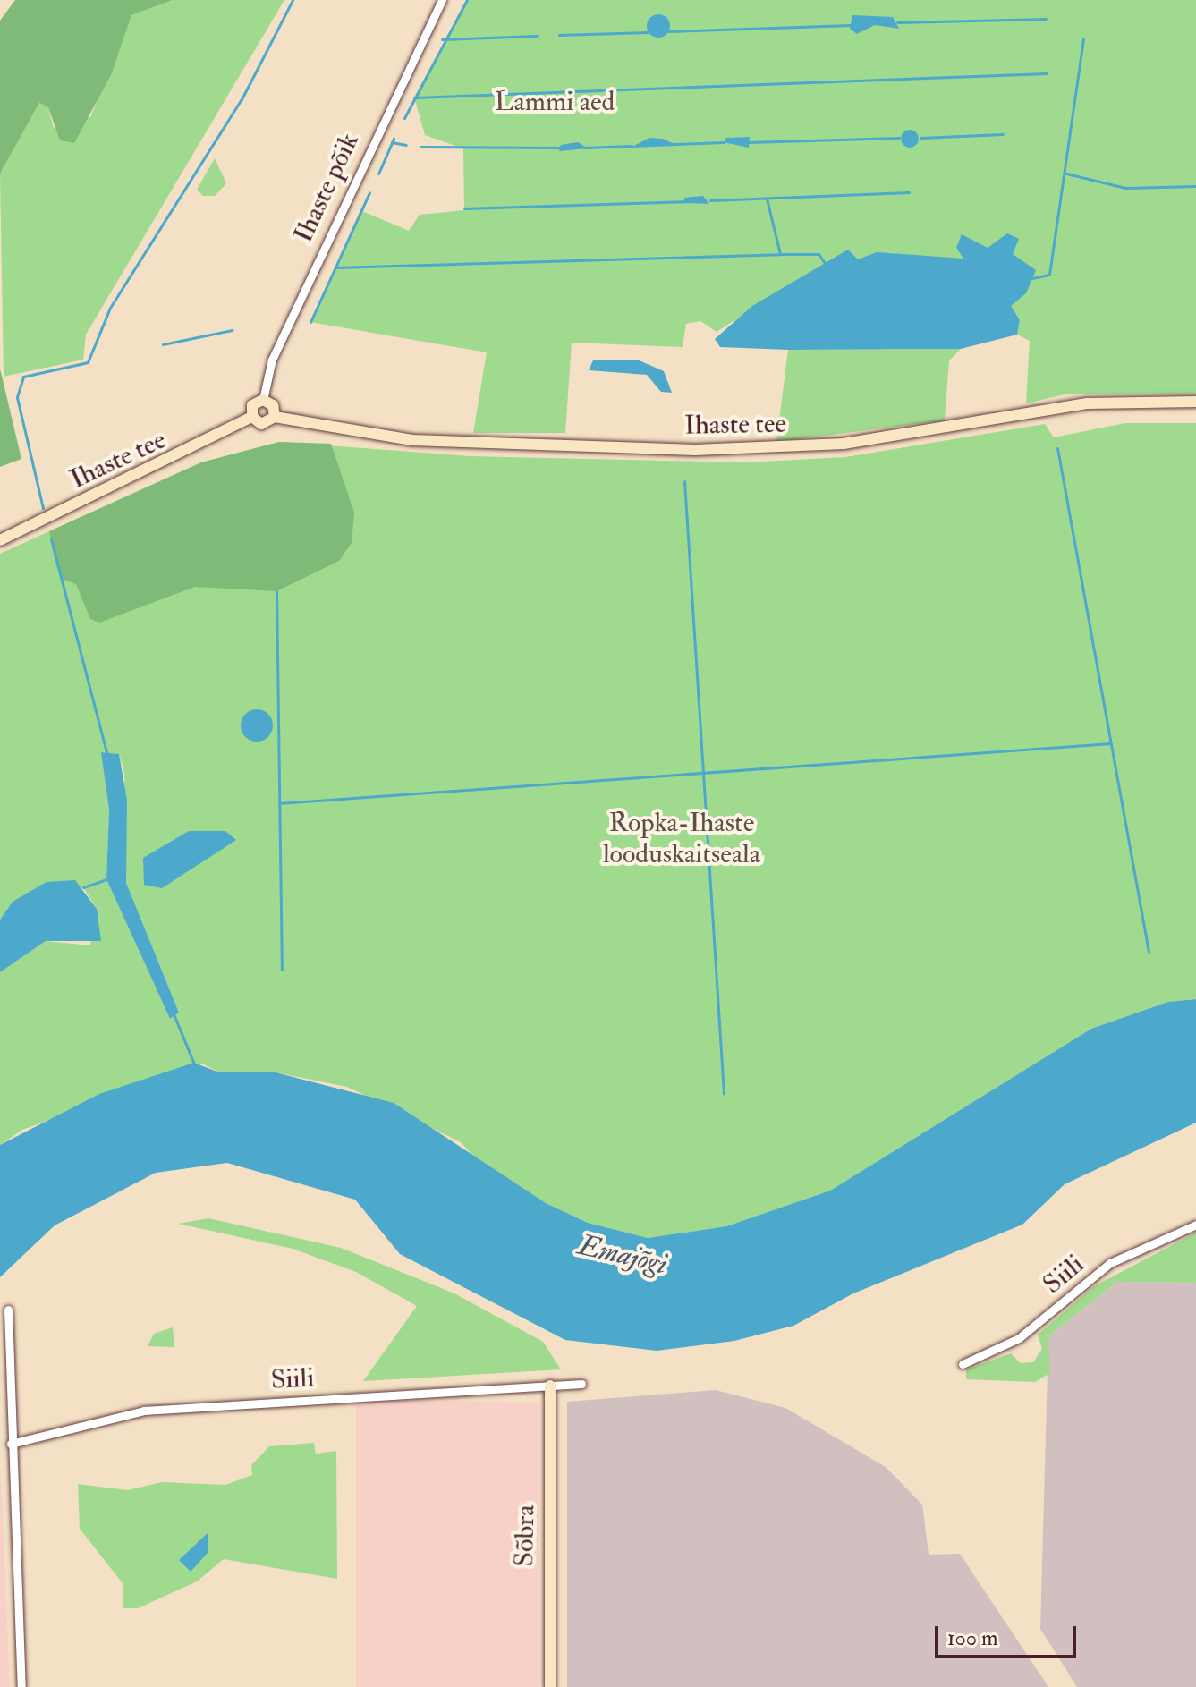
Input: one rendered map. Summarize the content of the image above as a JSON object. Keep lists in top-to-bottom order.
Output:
{
  "streets": {
    "street": [
      "Ihaste põik",
      "Ihaste tee",
      "Siili",
      "Sõbra"
    ]
  },
  "crossings": [
    ["Ihaste põik", "Ihaste tee"],
    ["Siili", "Sõbra"]
  ],
  "water": ["Emajõgi"],
  "parks": ["Lammi aed", "Ropka-Ihaste looduskaitseala"],
  "scale_bar": "100 m"
}
